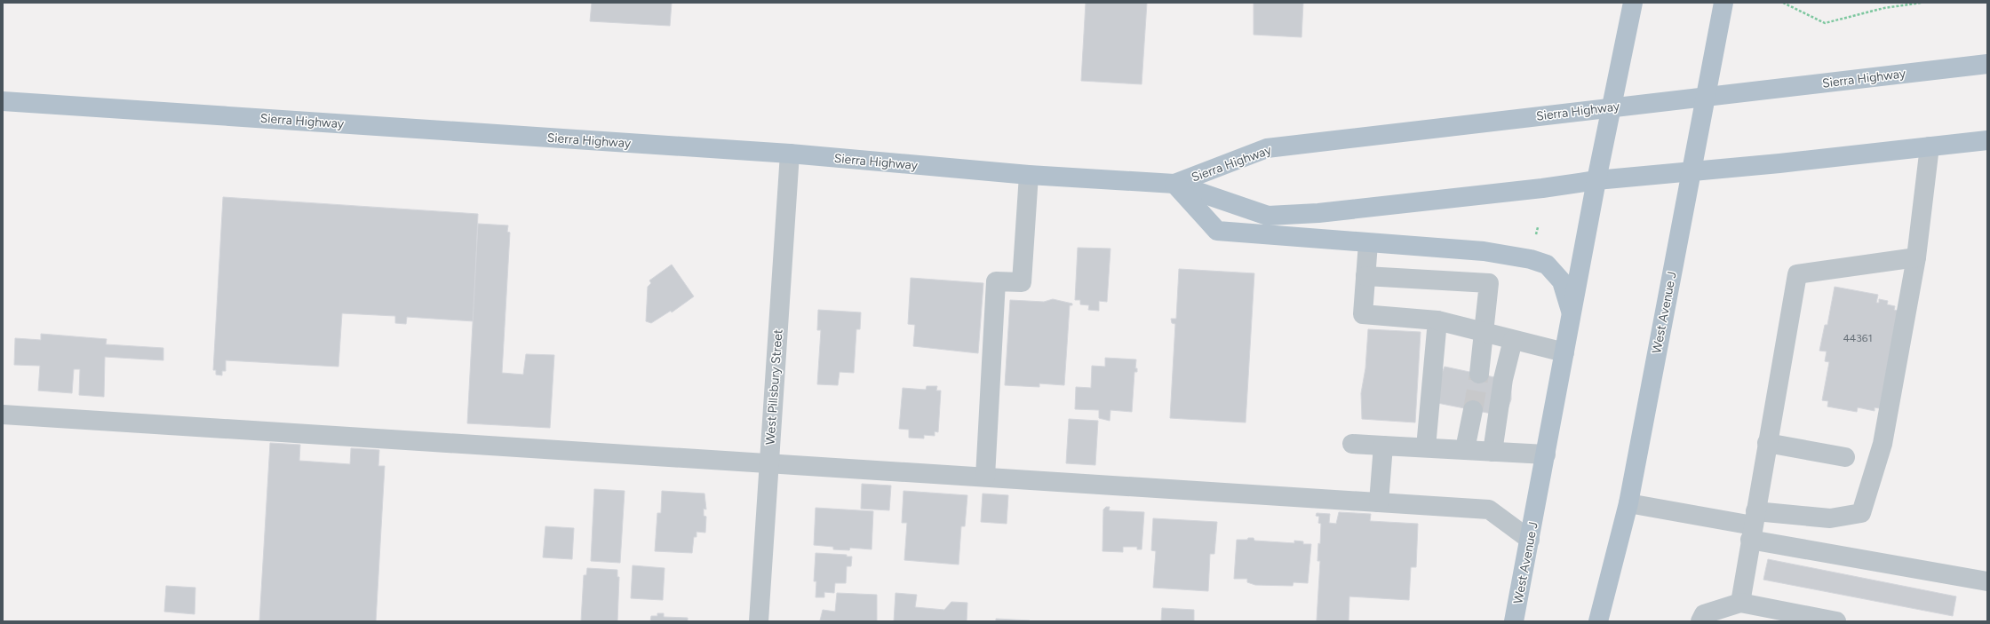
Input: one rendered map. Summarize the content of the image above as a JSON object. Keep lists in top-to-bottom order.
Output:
{
  "streets": {
    "main road": ["Sierra Highway", "West Avenue J"],
    "street": ["West Pillsbury Street"]
  },
  "crossings": [
    ["Sierra Highway", "West Avenue J"],
    ["Sierra Highway", "West Pillsbury Street"]
  ],
  "house_numbers": ["44361"]
}
